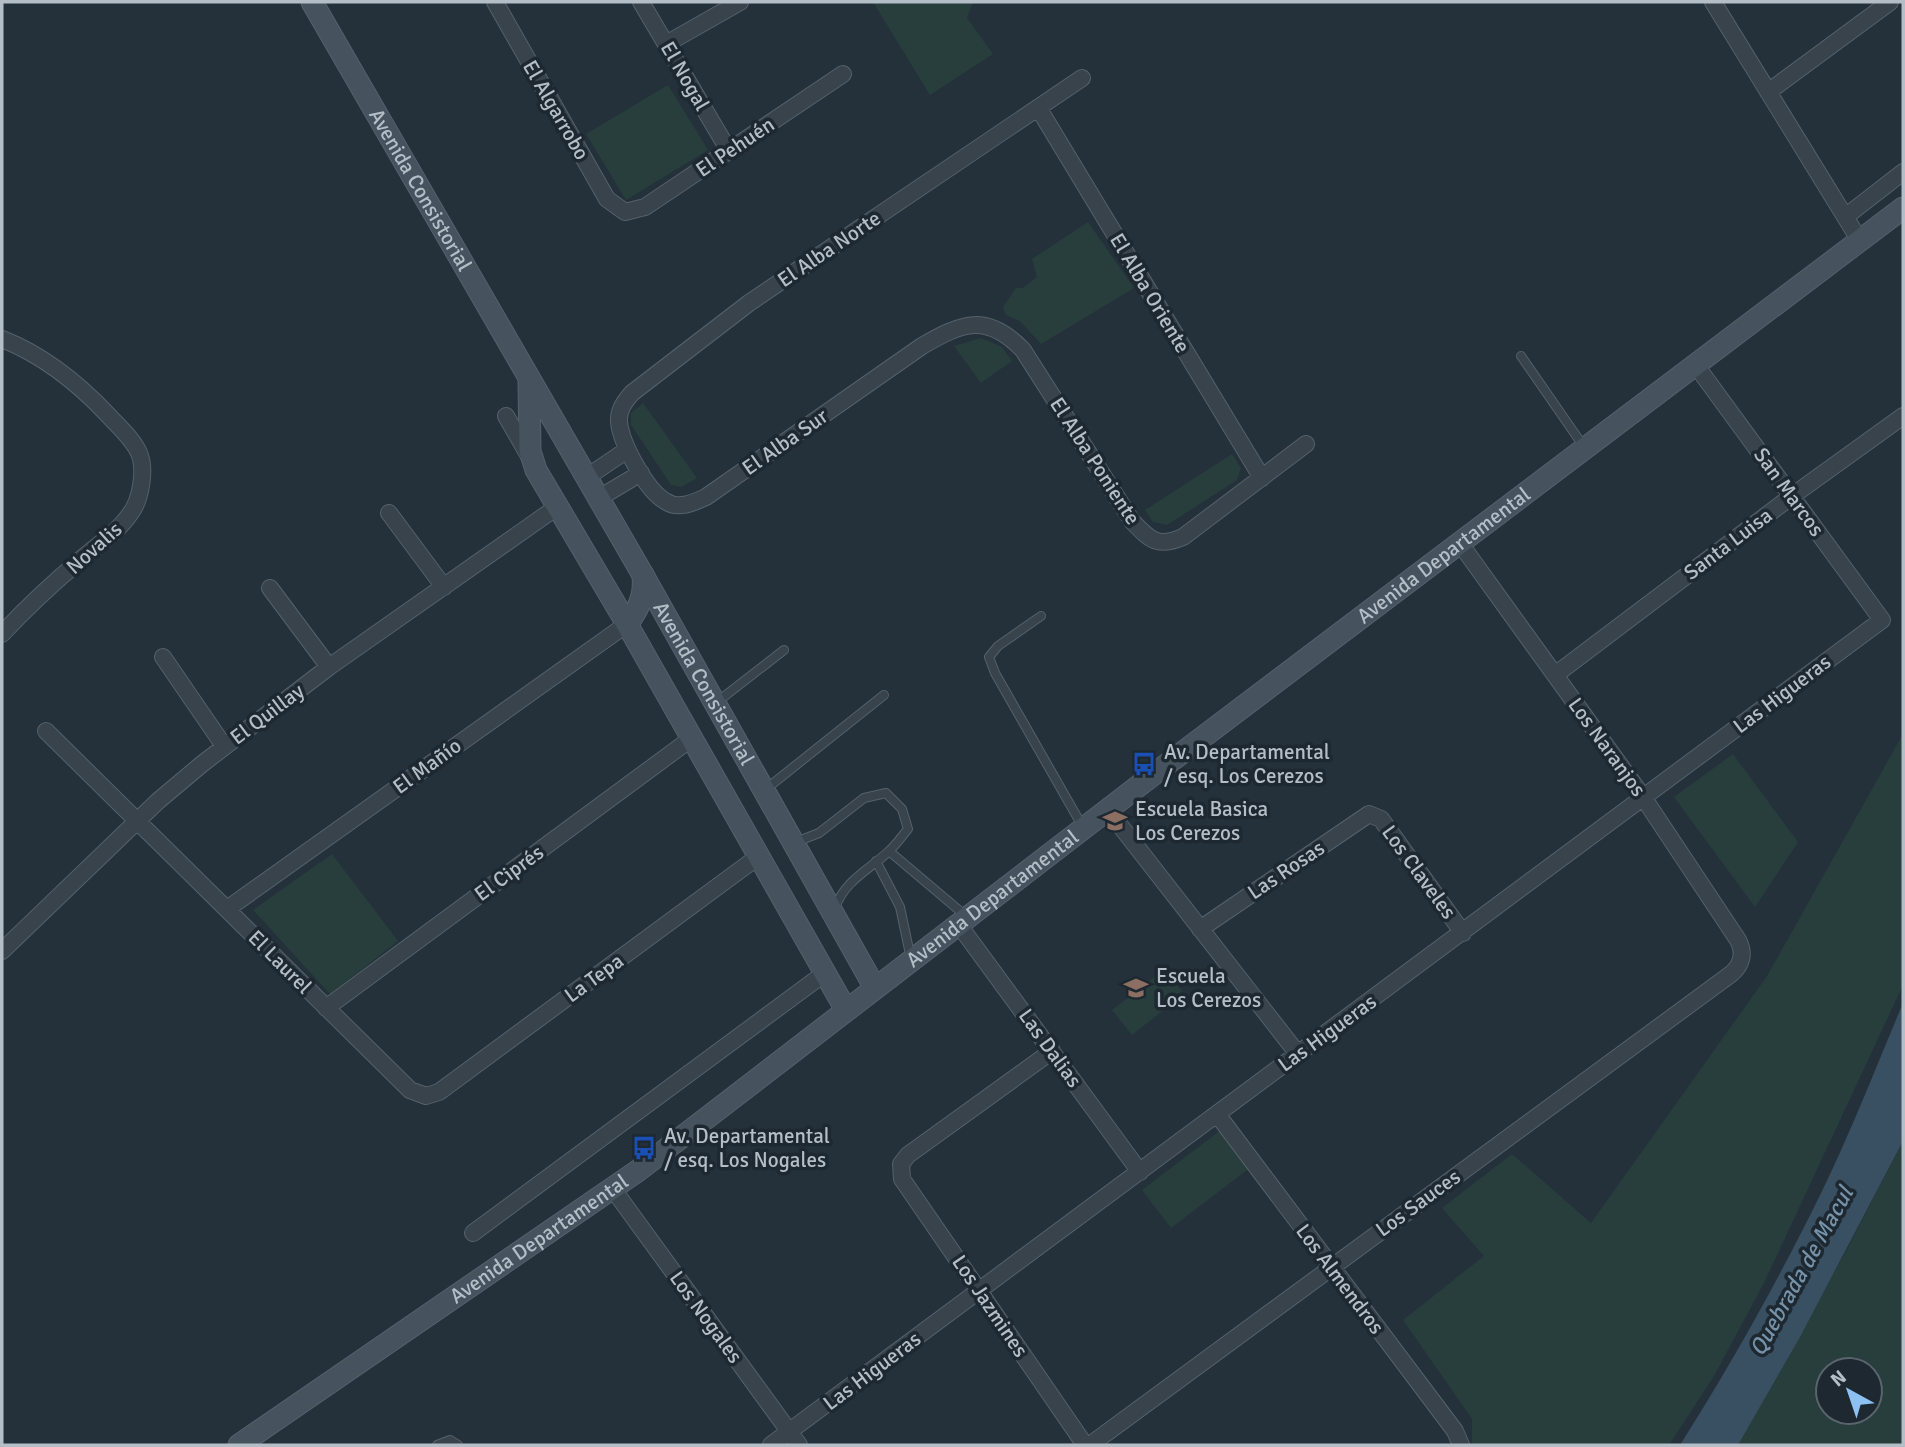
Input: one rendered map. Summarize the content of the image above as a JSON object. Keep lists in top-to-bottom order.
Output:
{
  "streets": {
    "street": [
      "El Nogal",
      "El Algarrobo",
      "El Pehuén",
      "Avenida Consistorial",
      "El Alba Norte",
      "El Alba Oriente",
      "El Alba Sur",
      "El Alba Poniente",
      "San Marcos",
      "Santa Luisa",
      "Novalis",
      "Avenida Departamental",
      "Las Higueras",
      "El Quillay",
      "Los Naranjos",
      "El Mañío",
      "Las Rosas",
      "Los Claveles",
      "El Ciprés",
      "El Laurel",
      "La Tepa",
      "Las Dalias",
      "Los Sauces",
      "Los Almendros",
      "Los Jazmines",
      "Los Nogales"
    ]
  },
  "crossings": [
    ["El Nogal", "El Pehuén"],
    ["El Algarrobo", "El Pehuén"],
    ["Avenida Consistorial", "Avenida Departamental"],
    ["Avenida Consistorial", "El Quillay"],
    ["Avenida Consistorial", "El Mañío"],
    ["Avenida Consistorial", "El Ciprés"],
    ["Avenida Consistorial", "La Tepa"],
    ["El Alba Norte", "El Alba Oriente"],
    ["El Alba Norte", "El Alba Sur"],
    ["El Alba Oriente", "El Alba Poniente"],
    ["El Alba Sur", "El Alba Poniente"],
    ["San Marcos", "Santa Luisa"],
    ["San Marcos", "Avenida Departamental"],
    ["San Marcos", "Las Higueras"],
    ["Santa Luisa", "Los Naranjos"],
    ["Avenida Departamental", "Los Naranjos"],
    ["Avenida Departamental", "Las Dalias"],
    ["Avenida Departamental", "Los Nogales"],
    ["Las Higueras", "Los Naranjos"],
    ["Las Higueras", "Los Claveles"],
    ["Las Higueras", "Las Dalias"],
    ["Las Higueras", "Los Almendros"],
    ["Las Higueras", "Los Jazmines"],
    ["Las Higueras", "Los Nogales"],
    ["El Quillay", "El Laurel"],
    ["Los Naranjos", "Los Sauces"],
    ["El Mañío", "El Laurel"],
    ["Las Rosas", "Los Claveles"],
    ["El Ciprés", "El Laurel"],
    ["El Laurel", "La Tepa"],
    ["Las Dalias", "Los Jazmines"],
    ["Los Sauces", "Los Almendros"],
    ["Los Sauces", "Los Jazmines"]
  ],
  "water": ["Quebrada de Macul"],
  "places": {
    "bus stop": ["Av. Departamental / esq. Los Cerezos", "Av. Departamental / esq. Los Nogales"],
    "school or university": ["Escuela Basica Los Cerezos", "Escuela Los Cerezos"]
  },
  "north": "top left"
}
